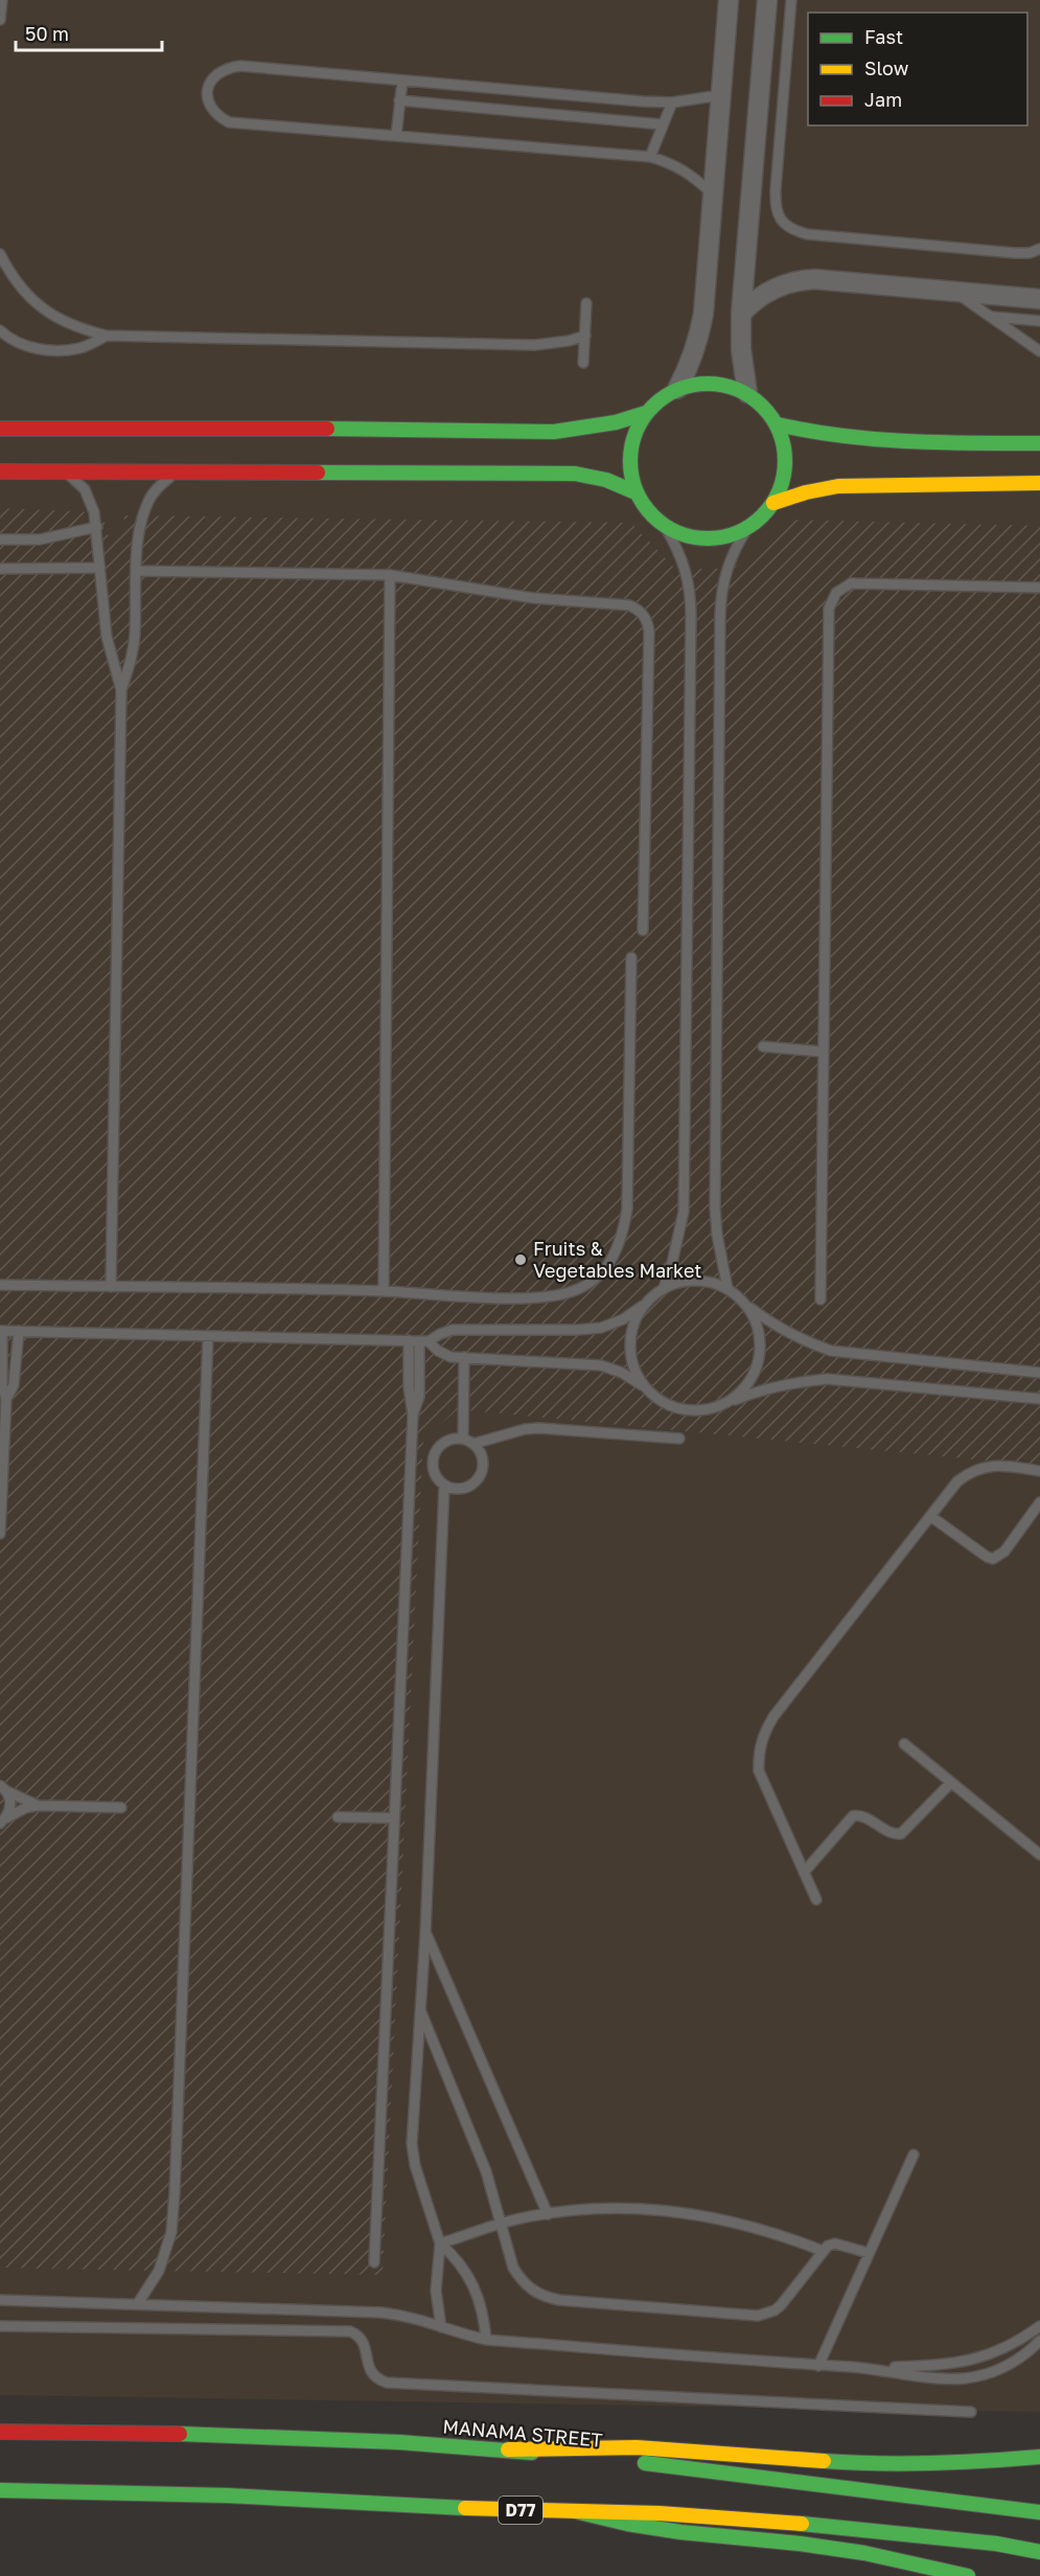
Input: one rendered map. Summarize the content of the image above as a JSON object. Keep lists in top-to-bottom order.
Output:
{
  "streets": {
    "main road": ["MANAMA STREET", "D77"]
  },
  "places": ["Fruits & Vegetables Market"],
  "legend": ["Fast", "Slow", "Jam"],
  "scale_bar": "50 m"
}
